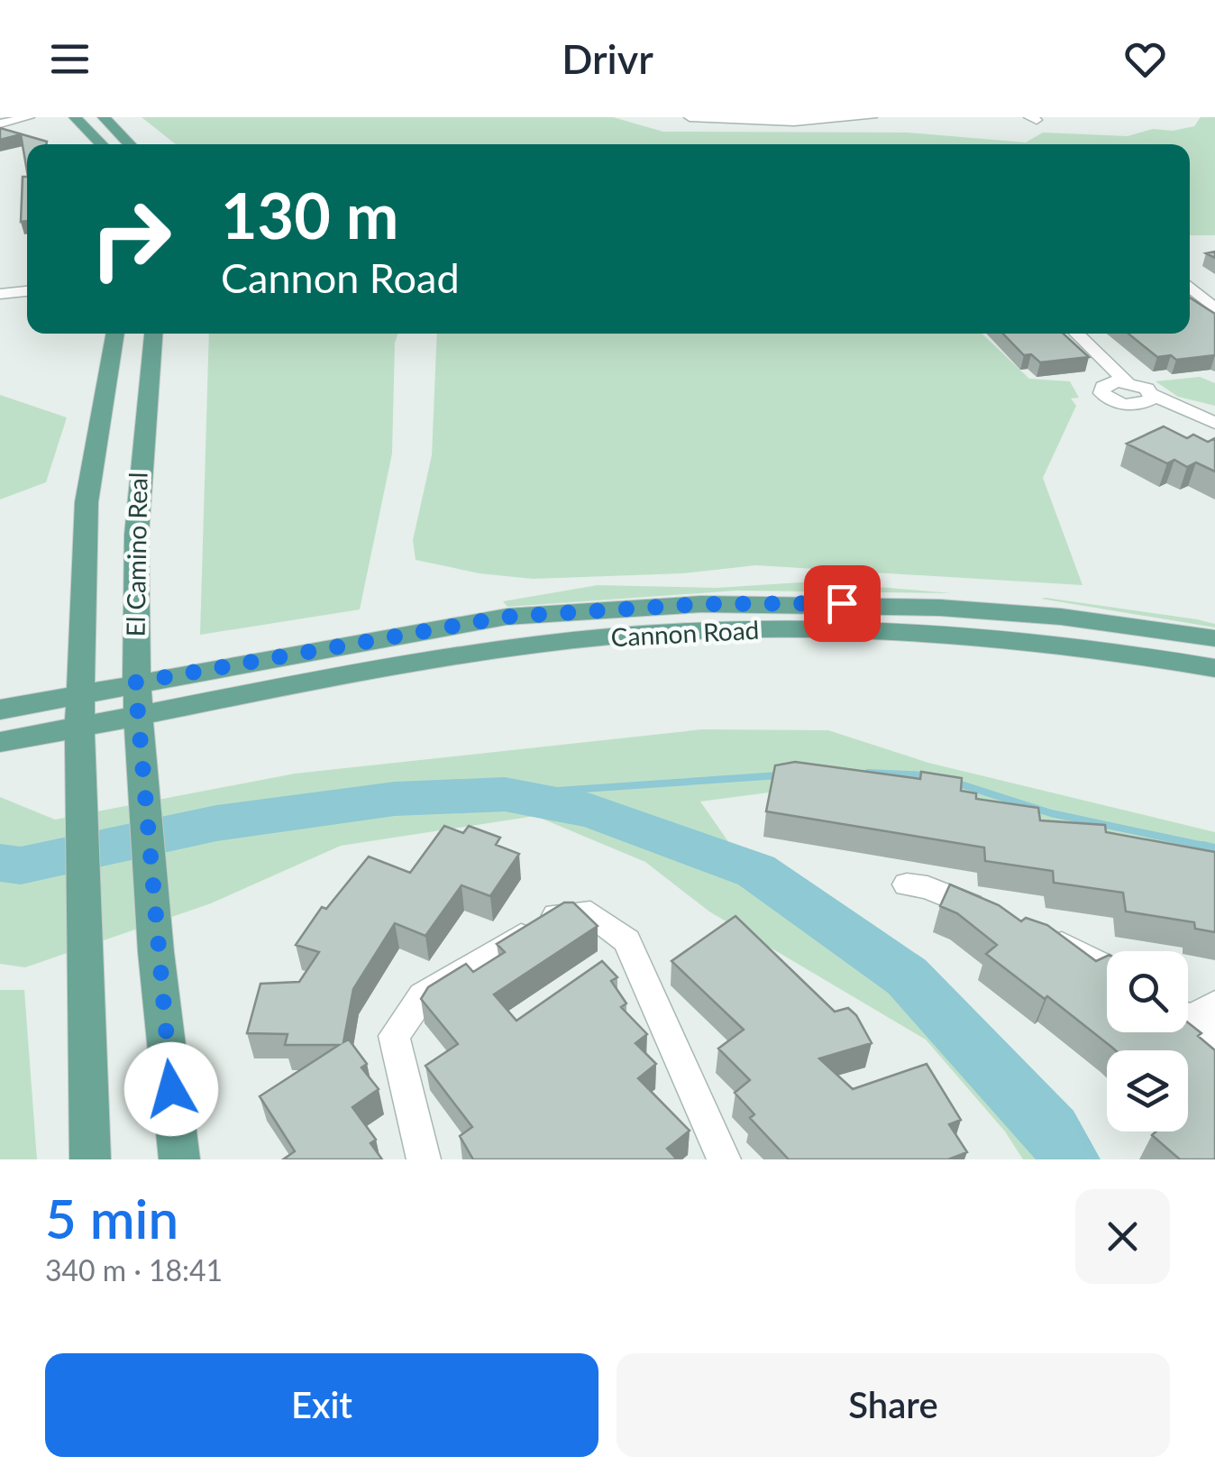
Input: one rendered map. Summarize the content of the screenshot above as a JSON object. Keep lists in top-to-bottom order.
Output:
{
  "streets": {
    "main road": ["El Camino Real", "Cannon Road"]
  },
  "crossings": [
    ["El Camino Real", "Cannon Road"]
  ],
  "page": {
    "header": "Drivr",
    "turn": ["130 m", "Cannon Road"],
    "heading": ["5 min", "340 m · 18:41"],
    "buttons": ["Exit", "Share"]
  }
}
